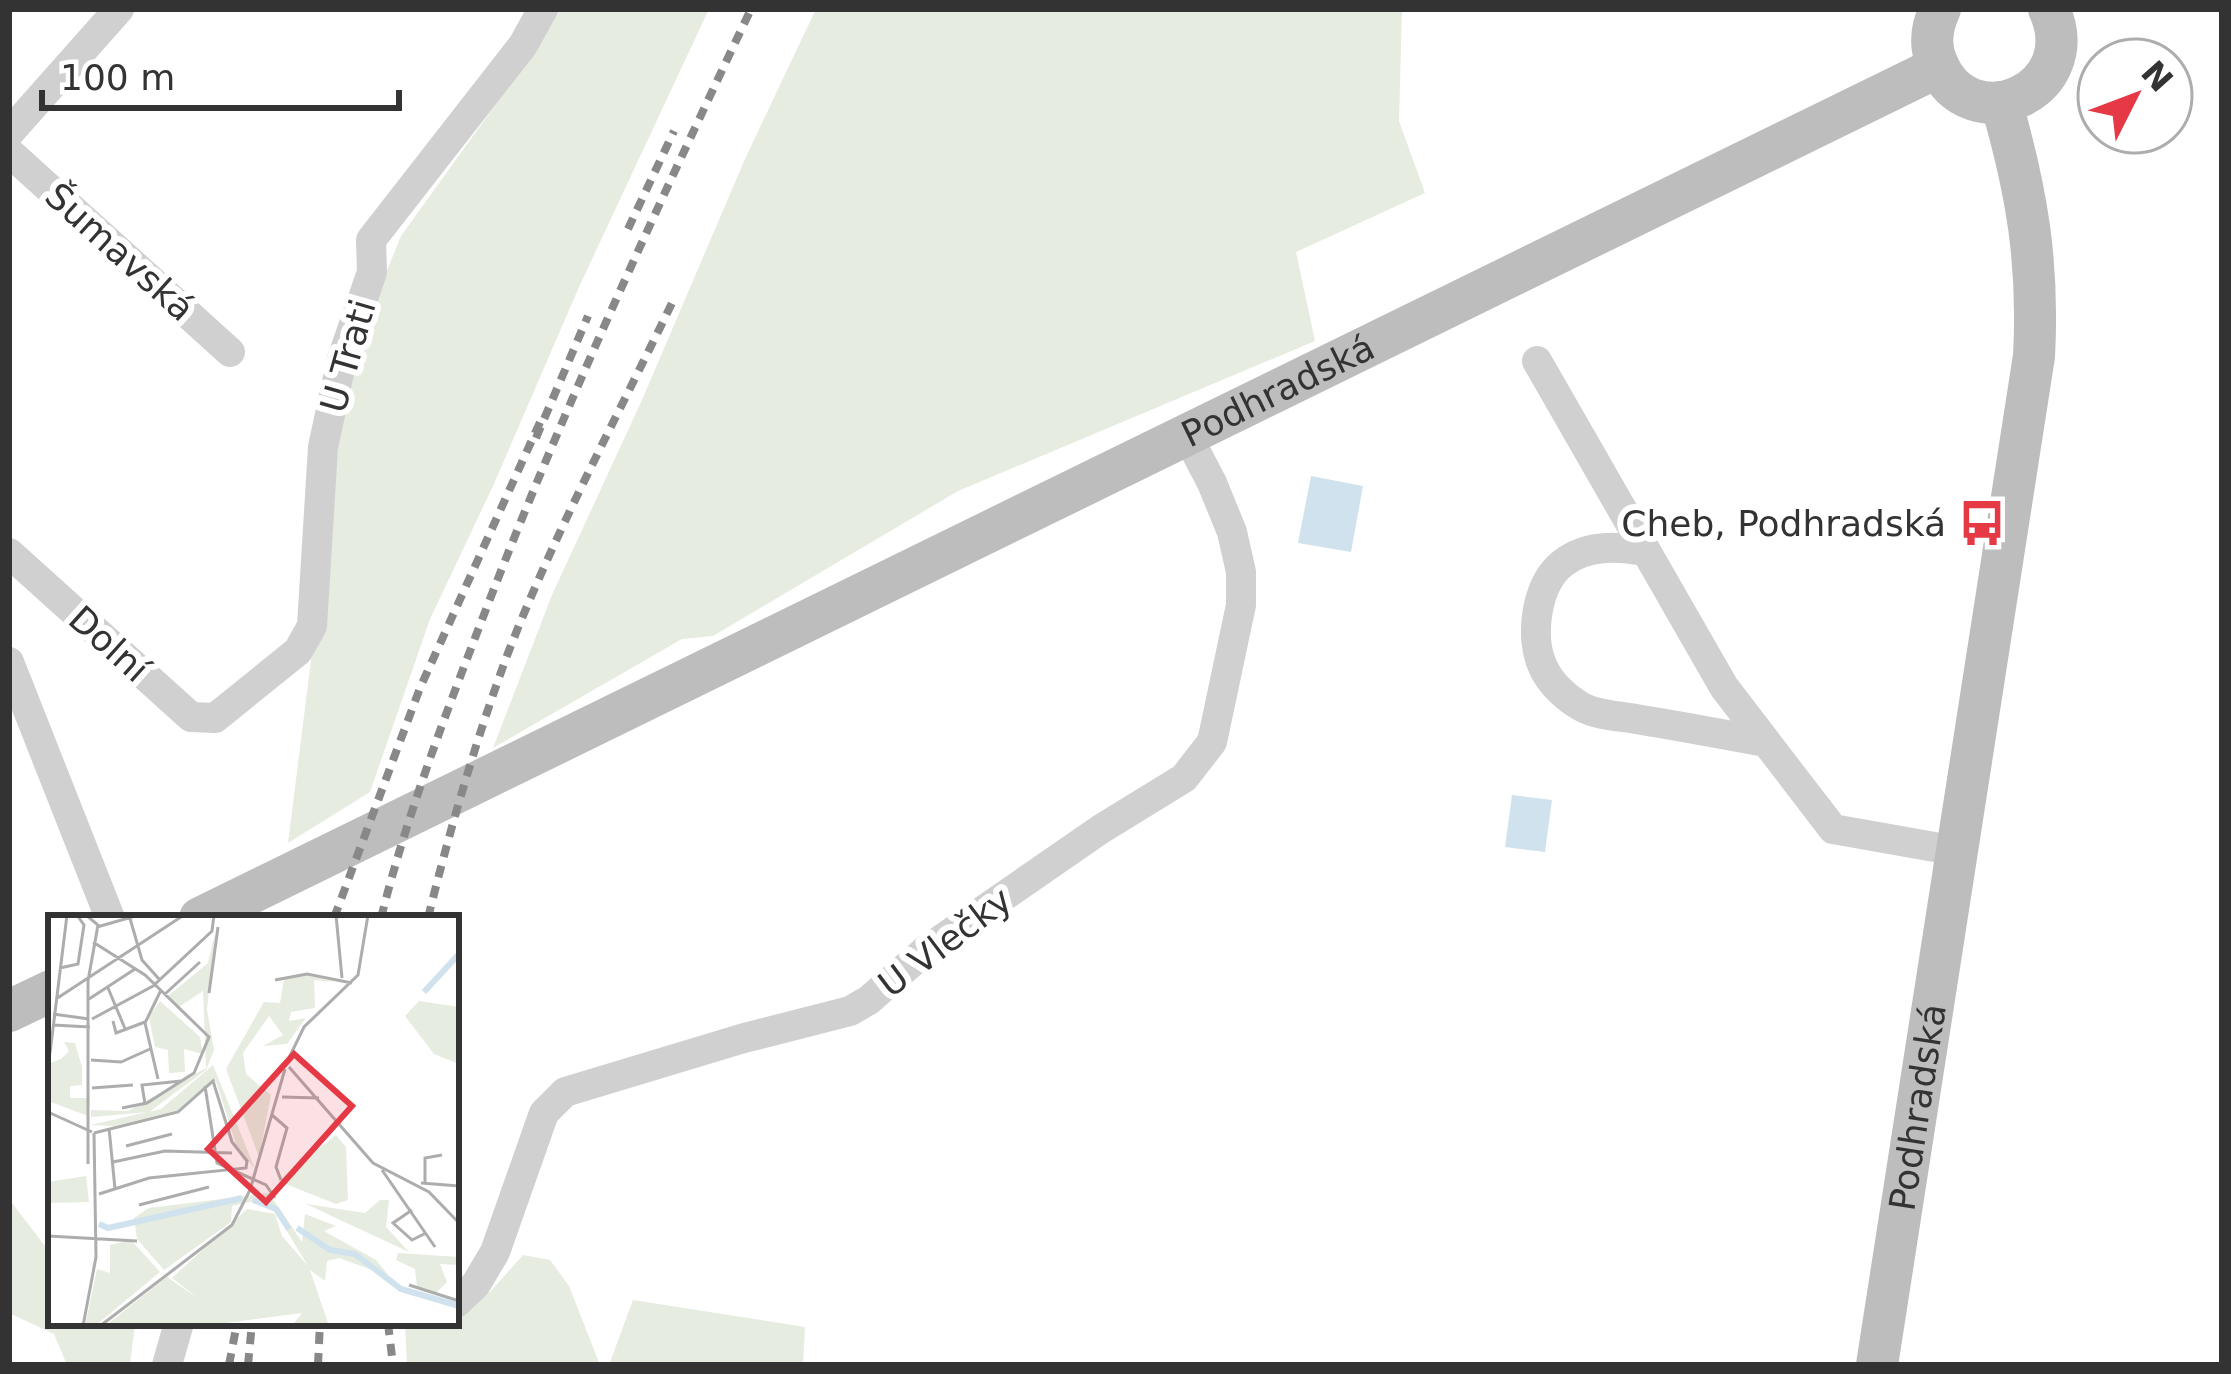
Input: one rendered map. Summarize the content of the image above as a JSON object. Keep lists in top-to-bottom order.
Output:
{
  "streets": {
    "main road": ["Podhradská"],
    "street": [
      "Šumavská",
      "U Trati",
      "Dolní",
      "U Vlečky"
    ]
  },
  "crossings": [
    ["U Trati", "Dolní"],
    ["Podhradská", "U Vlečky"]
  ],
  "places": {
    "bus stop": ["Cheb, Podhradská"]
  },
  "scale_bar": "100 m",
  "north": "top right"
}
